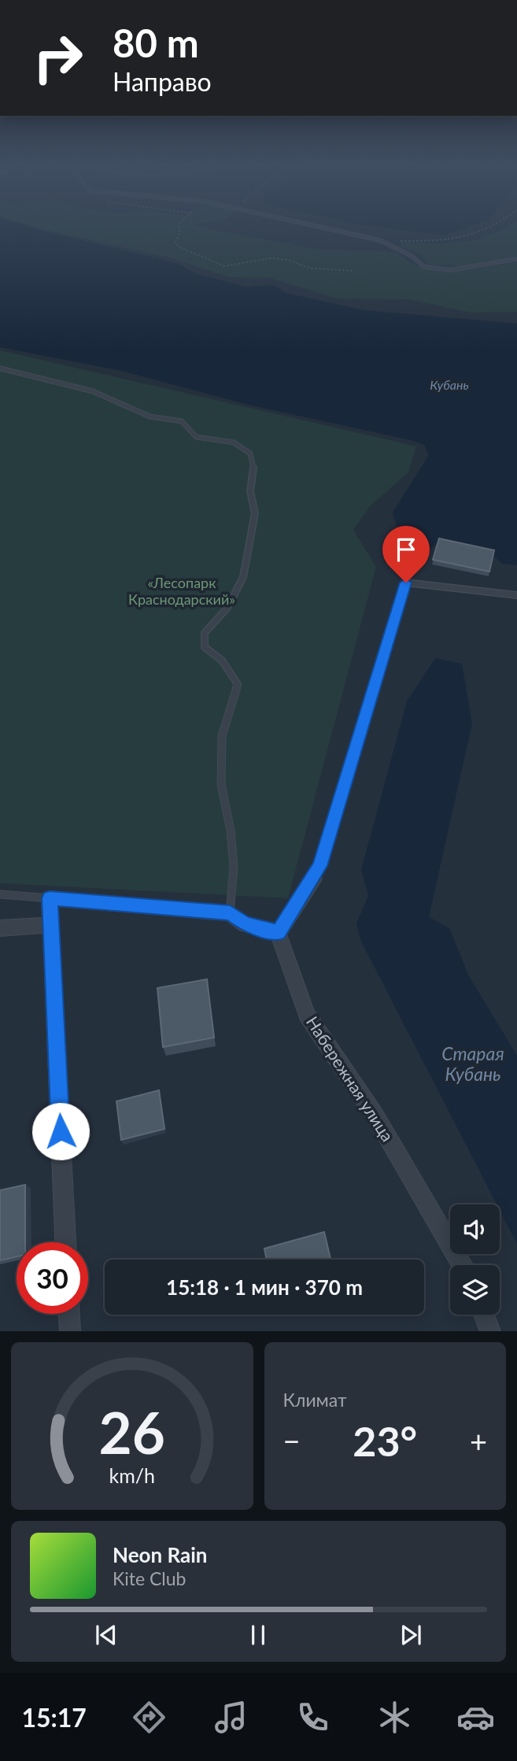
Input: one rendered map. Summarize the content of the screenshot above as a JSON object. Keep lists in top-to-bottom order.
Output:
{
  "streets": {
    "street": ["Набережная улица"]
  },
  "water": ["Кубань", "Старая Кубань"],
  "parks": ["«Лесопарк Краснодарский»"],
  "page": {
    "turn": ["80 m", "Направо"],
    "limit": "30",
    "trip": "15:18 · 1 мин · 370 m",
    "tile": "Климат",
    "heat": ["−", "23°", "+"],
    "song": ["Neon Rain", "Kite Club"],
    "tabs": "15:17",
    "gauge": ["26", "km/h"]
  }
}
